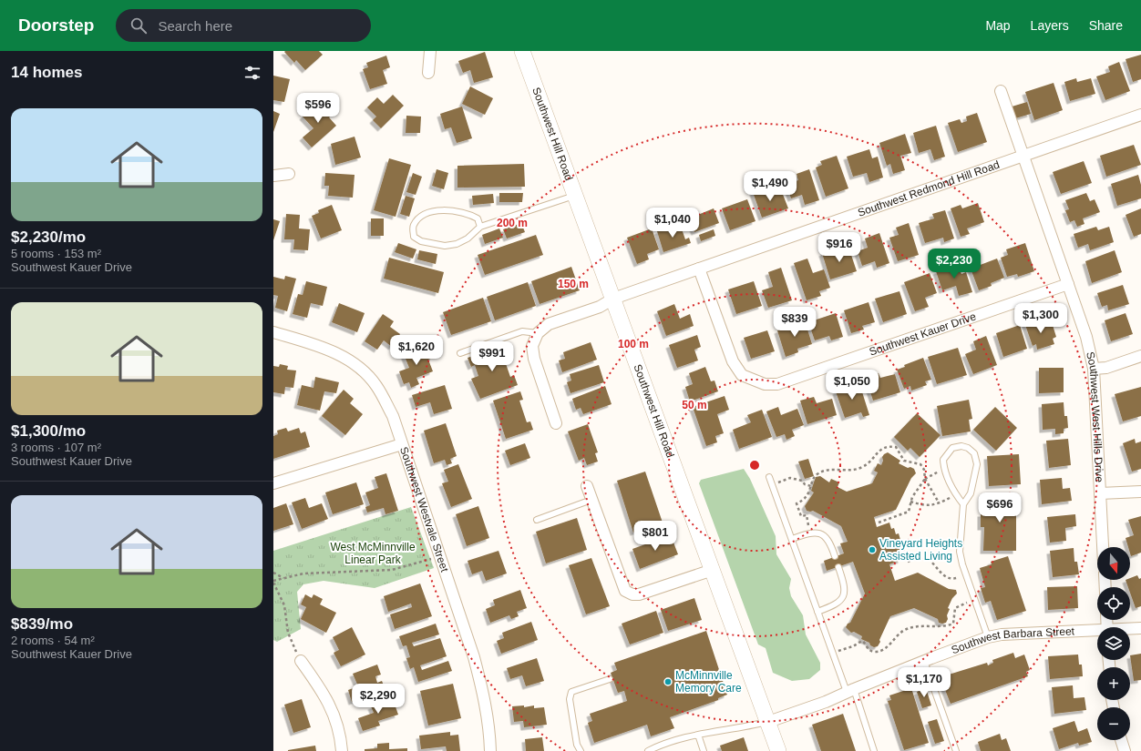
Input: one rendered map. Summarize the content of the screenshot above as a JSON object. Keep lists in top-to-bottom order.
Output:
{
  "streets": {
    "street": [
      "Southwest Hill Road",
      "Southwest Redmond Hill Road",
      "Southwest Kauer Drive",
      "Southwest West Hills Drive",
      "Southwest Westvale Street",
      "Southwest Barbara Street"
    ]
  },
  "crossings": [
    ["Southwest Hill Road", "Southwest Redmond Hill Road"],
    ["Southwest Hill Road", "Southwest Barbara Street"],
    ["Southwest Redmond Hill Road", "Southwest Kauer Drive"],
    ["Southwest Redmond Hill Road", "Southwest West Hills Drive"],
    ["Southwest Kauer Drive", "Southwest West Hills Drive"]
  ],
  "parks": ["West McMinnville Linear Park"],
  "places": ["Vineyard Heights Assisted Living", "McMinnville Memory Care"],
  "north": "bottom",
  "page": {
    "header": "Doorstep",
    "search": "Search here",
    "nav": ["Map", "Layers", "Share"],
    "heading": "14 homes",
    "price": [
      "$596",
      "$1,490",
      "$1,040",
      "$916",
      "$2,230",
      "$1,300",
      "$839",
      "$1,620",
      "$991",
      "$1,050",
      "$696",
      "$801",
      "$1,170",
      "$2,290"
    ],
    "list": [
      {
        "name": "$2,230/mo",
        "note": "5 rooms · 153 m² · Southwest Kauer Drive"
      },
      {
        "name": "$1,300/mo",
        "note": "3 rooms · 107 m² · Southwest Kauer Drive"
      },
      {
        "name": "$839/mo",
        "note": "2 rooms · 54 m² · Southwest Kauer Drive"
      }
    ],
    "map_buttons": ["+", "−"]
  },
  "rings": [
    "200 m",
    "150 m",
    "100 m",
    "50 m"
  ]
}
